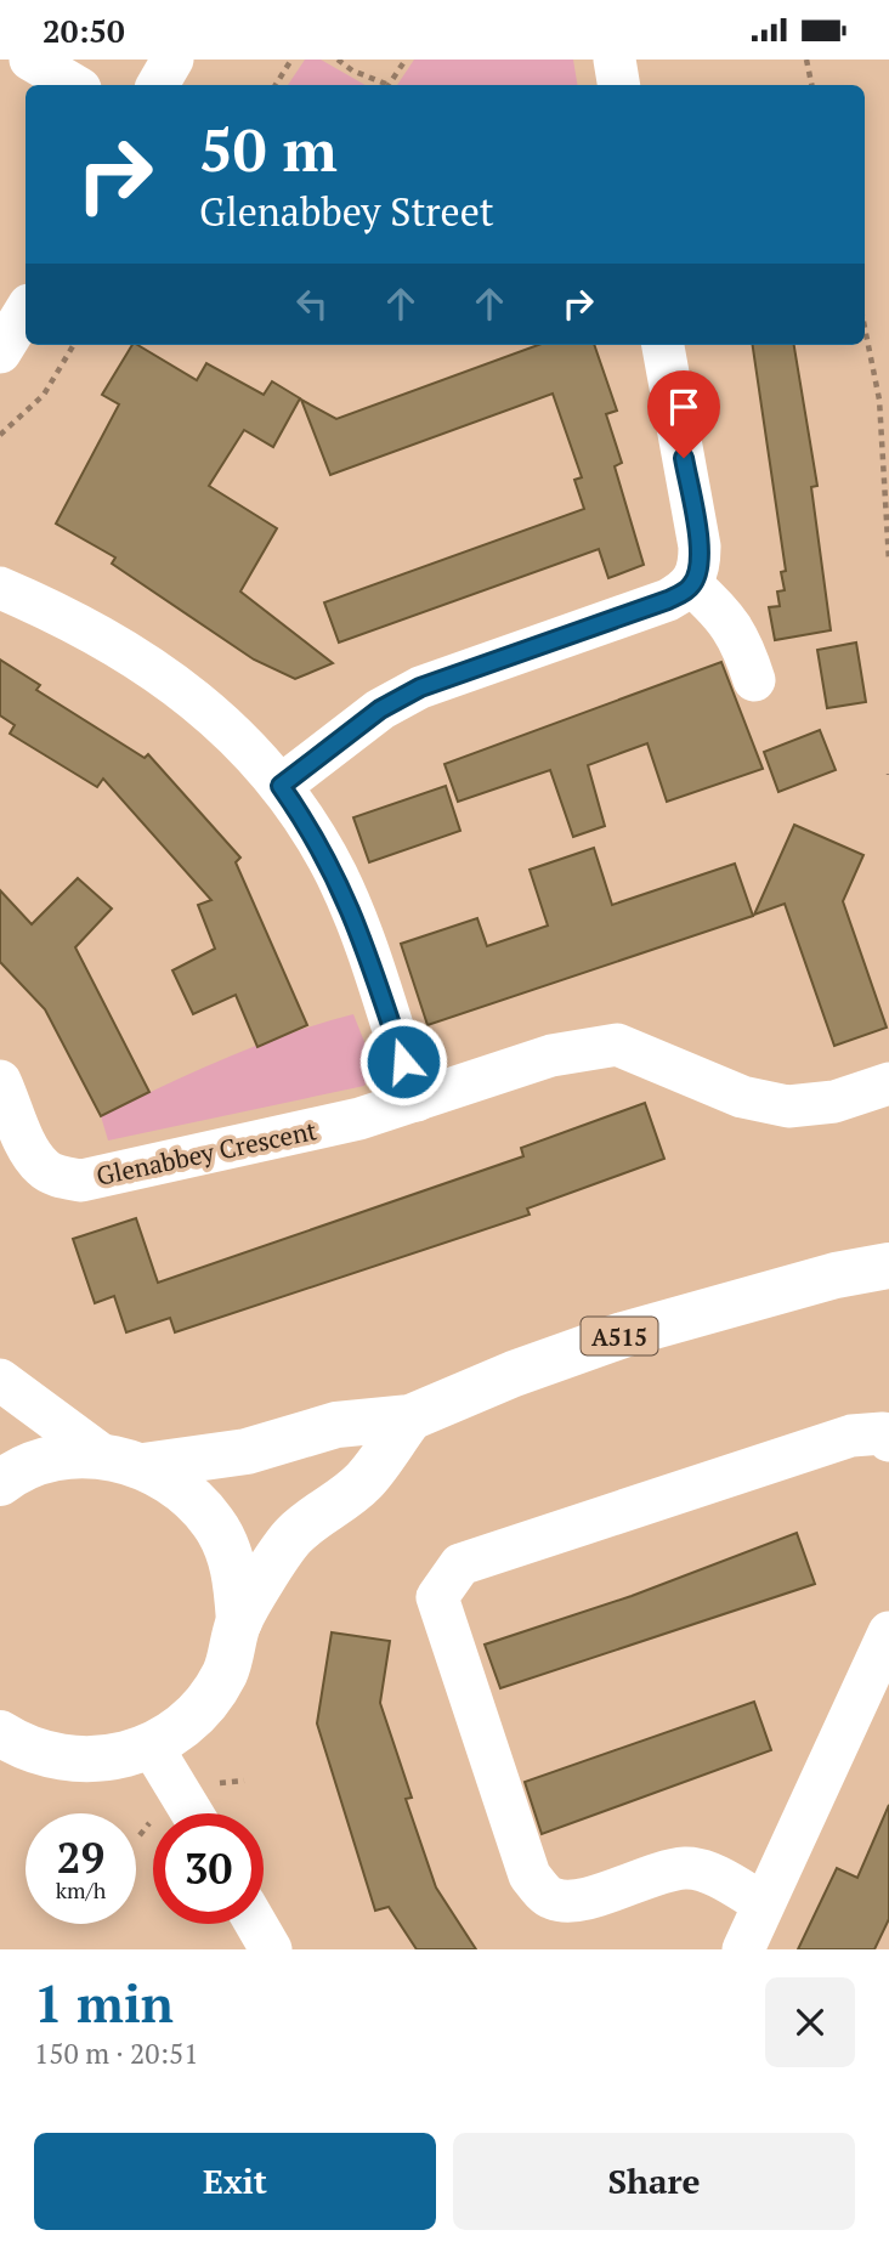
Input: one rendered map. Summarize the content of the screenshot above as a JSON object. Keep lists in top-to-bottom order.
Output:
{
  "streets": {
    "highway": ["A515"],
    "street": ["Glenabbey Crescent"]
  },
  "page": {
    "status": "20:50",
    "turn": ["50 m", "Glenabbey Street"],
    "speed": "29 km/h",
    "limit": "30",
    "heading": ["1 min", "150 m · 20:51"],
    "buttons": ["Exit", "Share"]
  }
}
